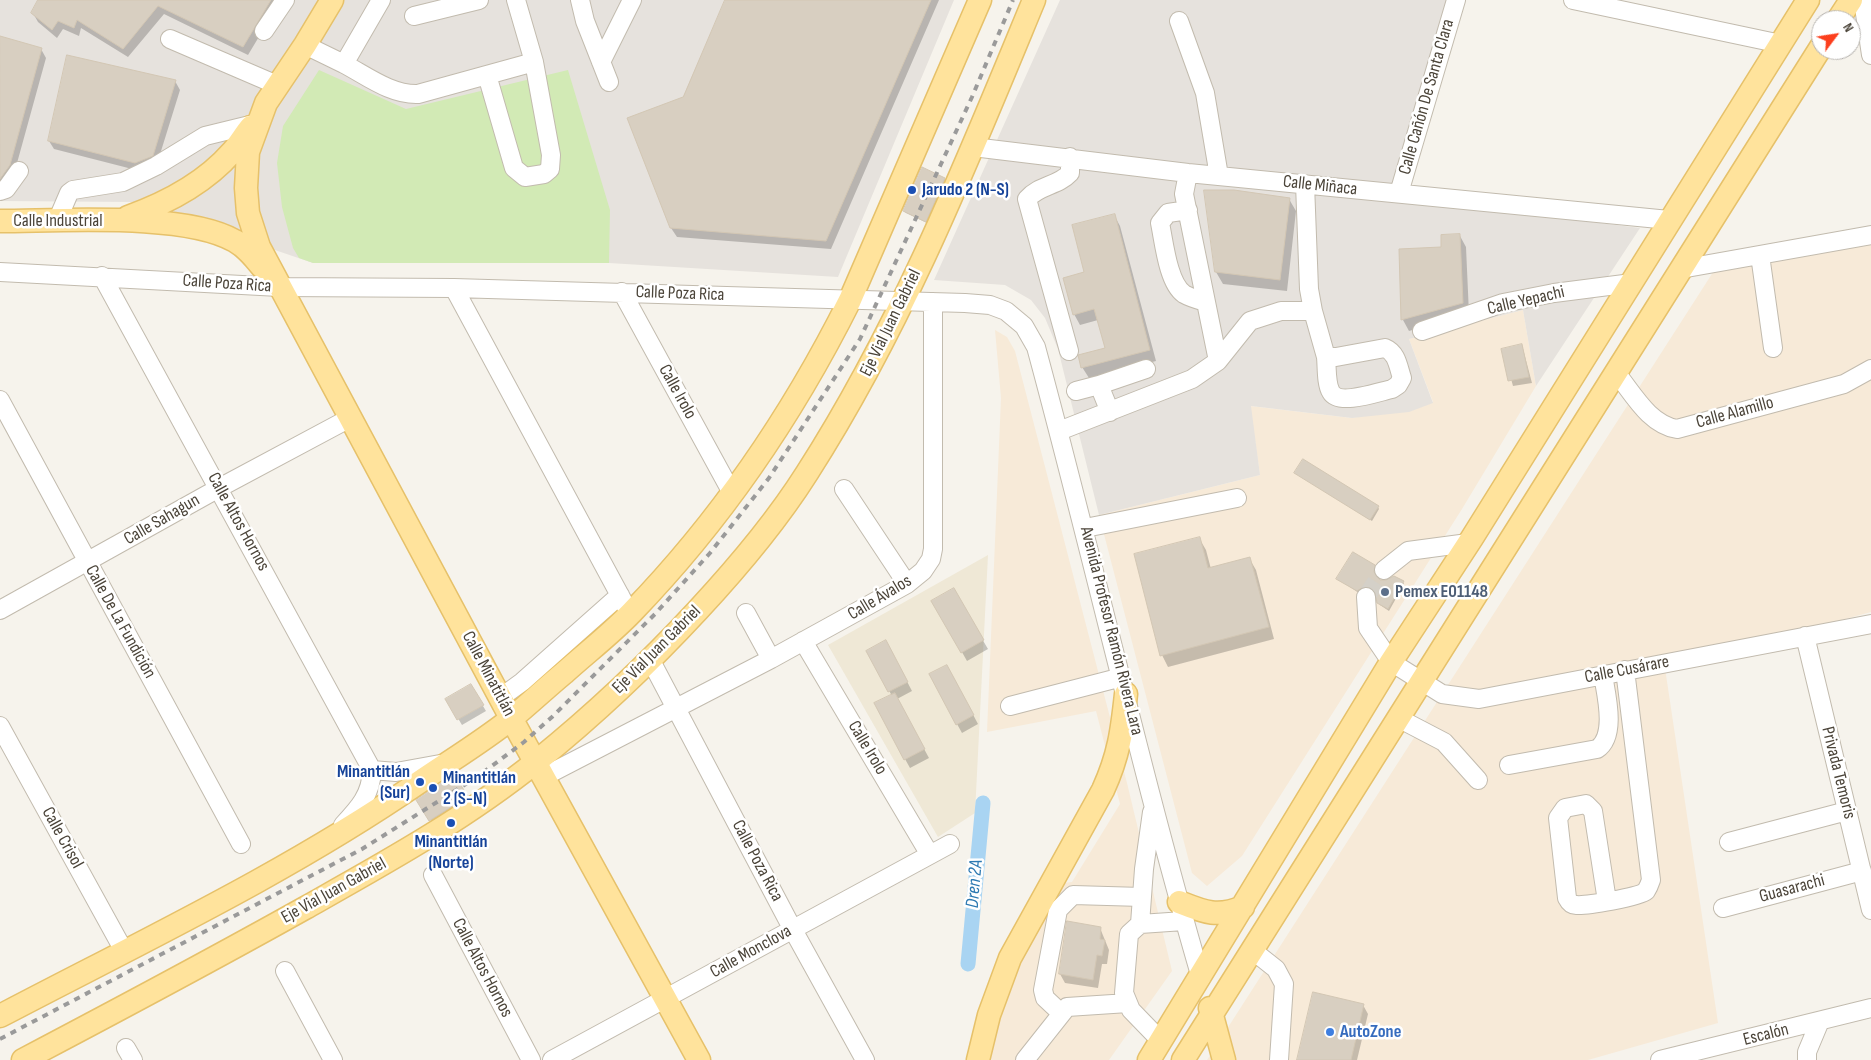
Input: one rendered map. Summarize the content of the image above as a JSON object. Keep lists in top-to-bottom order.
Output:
{
  "streets": {
    "main road": [
      "Calle Industrial",
      "Eje Vial Juan Gabriel",
      "Avenida Profesor Ramón Rivera Lara",
      "Calle Minatitlán"
    ],
    "street": [
      "Calle Cañón De Santa Clara",
      "Calle Miñaca",
      "Calle Poza Rica",
      "Calle Yepachi",
      "Calle Irolo",
      "Calle Alamillo",
      "Calle Sahagun",
      "Calle Altos Hornos",
      "Calle Ávalos",
      "Calle De La Fundición",
      "Calle Cusárare",
      "Privada Temoris",
      "Calle Crisol",
      "Guasarachi",
      "Calle Monclova",
      "Escalón"
    ]
  },
  "crossings": [
    ["Calle Cañón De Santa Clara", "Calle Miñaca"],
    ["Calle Miñaca", "Eje Vial Juan Gabriel"],
    ["Calle Industrial", "Calle Poza Rica"],
    ["Calle Industrial", "Calle Minatitlán"],
    ["Calle Poza Rica", "Eje Vial Juan Gabriel"],
    ["Calle Poza Rica", "Calle Irolo"],
    ["Calle Poza Rica", "Calle Altos Hornos"],
    ["Calle Poza Rica", "Calle Ávalos"],
    ["Calle Poza Rica", "Avenida Profesor Ramón Rivera Lara"],
    ["Calle Poza Rica", "Calle Minatitlán"],
    ["Calle Poza Rica", "Calle Monclova"],
    ["Eje Vial Juan Gabriel", "Calle Ávalos"],
    ["Eje Vial Juan Gabriel", "Avenida Profesor Ramón Rivera Lara"],
    ["Eje Vial Juan Gabriel", "Calle Minatitlán"],
    ["Calle Irolo", "Calle Ávalos"],
    ["Calle Irolo", "Calle Monclova"],
    ["Calle Sahagun", "Calle Altos Hornos"],
    ["Calle Sahagun", "Calle De La Fundición"],
    ["Calle Sahagun", "Calle Minatitlán"],
    ["Calle Ávalos", "Avenida Profesor Ramón Rivera Lara"],
    ["Calle Ávalos", "Calle Minatitlán"],
    ["Calle Cusárare", "Privada Temoris"],
    ["Calle Minatitlán", "Calle Monclova"],
    ["Privada Temoris", "Guasarachi"]
  ],
  "water": ["Dren 2A"],
  "places": [
    "Jarudo 2 (N-S)",
    "Pemex E01148",
    "Minantitlán (Sur)",
    "Minantitlán 2 (S-N)",
    "Minantitlán (Norte)",
    "AutoZone"
  ],
  "north": "top right"
}
